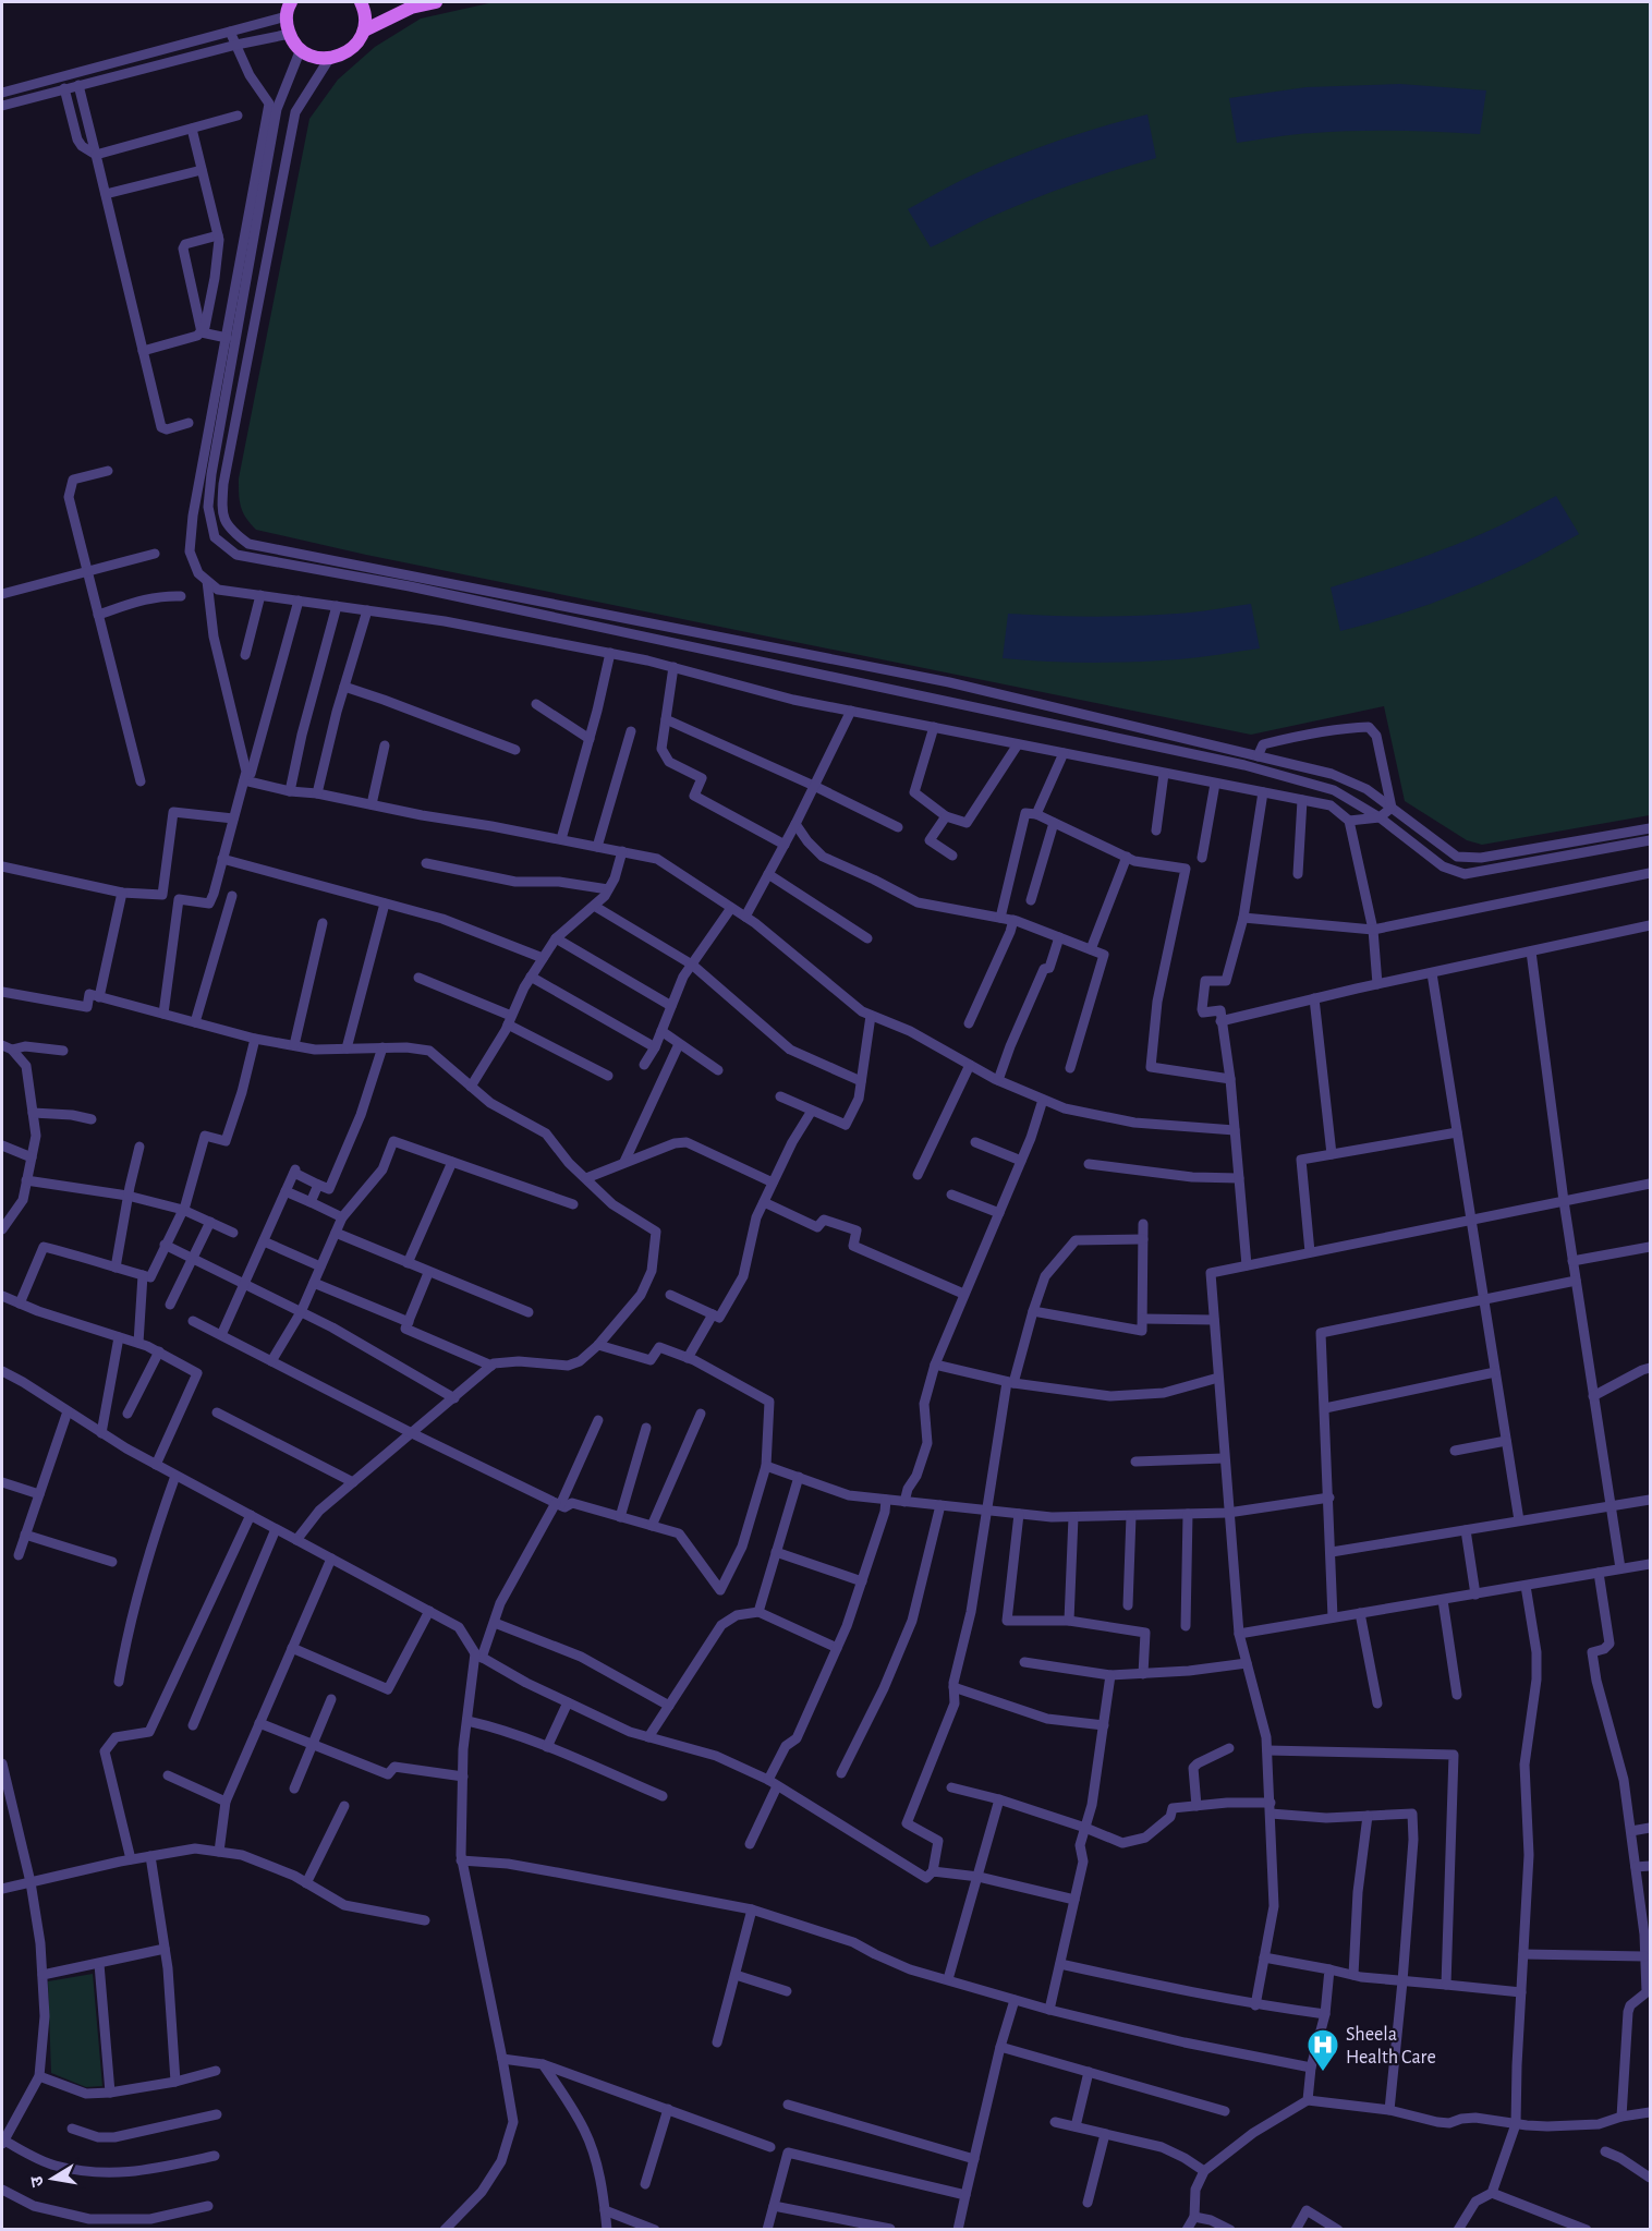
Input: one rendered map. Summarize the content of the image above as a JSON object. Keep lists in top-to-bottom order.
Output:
{
  "places": {
    "hospital": ["Sheela Health Care"]
  },
  "north": "left"
}
